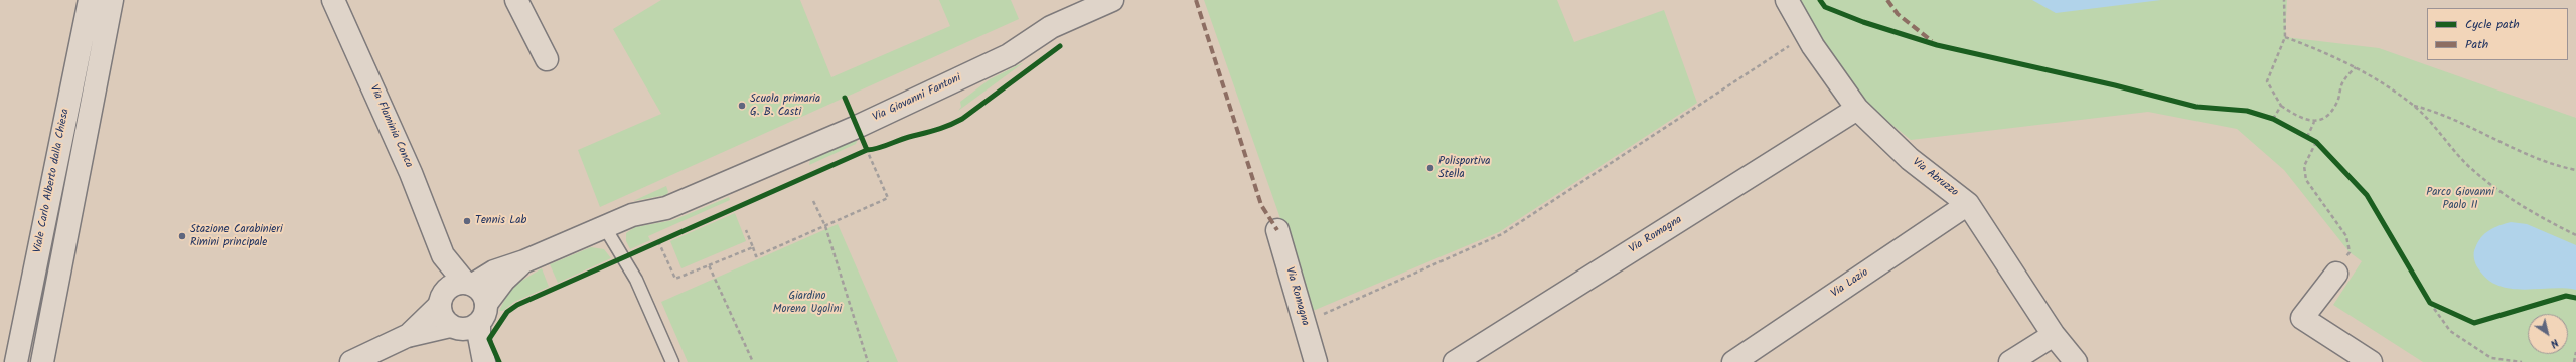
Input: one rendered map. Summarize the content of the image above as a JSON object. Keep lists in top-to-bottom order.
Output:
{
  "streets": {
    "street": [
      "Via Giovanni Fantoni",
      "Via Flaminia Conca",
      "Via Abruzzo",
      "Viale Carlo Alberto dalla Chiesa",
      "Via Romagna",
      "Via Lazio"
    ]
  },
  "crossings": [
    ["Via Giovanni Fantoni", "Via Flaminia Conca"],
    ["Via Abruzzo", "Via Romagna"],
    ["Via Abruzzo", "Via Lazio"]
  ],
  "parks": ["Parco Giovanni Paolo II", "Giardino Morena Ugolini"],
  "places": [
    "Scuola primaria G. B. Casti",
    "Polisportiva Stella",
    "Tennis Lab",
    "Stazione Carabinieri Rimini principale"
  ],
  "legend": ["Cycle path", "Path"],
  "north": "bottom right"
}
